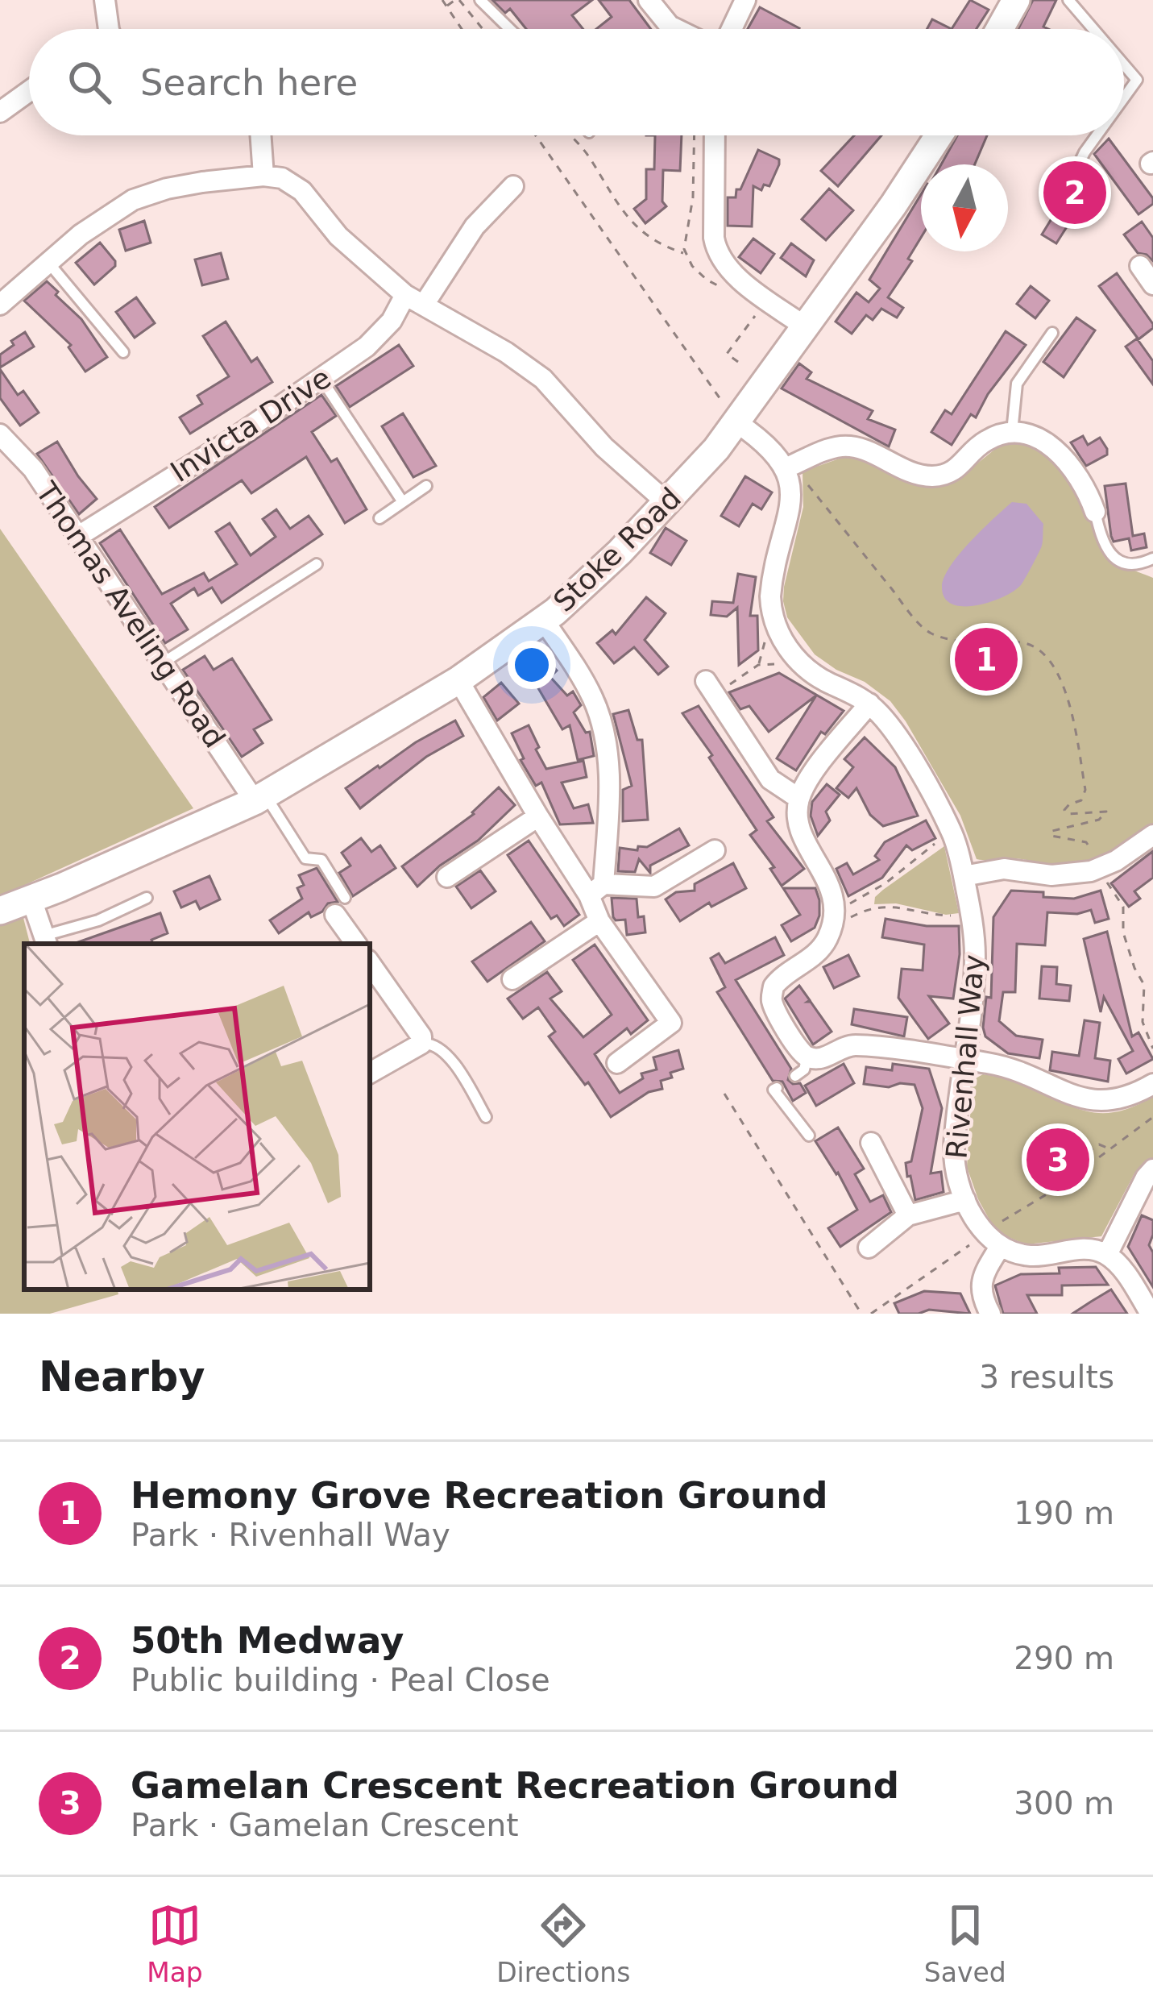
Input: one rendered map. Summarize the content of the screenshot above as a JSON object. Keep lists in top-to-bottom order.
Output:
{
  "streets": {
    "street": [
      "Invicta Drive",
      "Stoke Road",
      "Thomas Aveling Road",
      "Rivenhall Way"
    ]
  },
  "crossings": [
    ["Invicta Drive", "Thomas Aveling Road"],
    ["Stoke Road", "Thomas Aveling Road"]
  ],
  "north": "bottom",
  "page": {
    "search": "Search here",
    "pins": ["2", "1", "3"],
    "heading": ["Nearby", "3 results"],
    "list": [
      {
        "mark": "1",
        "name": "Hemony Grove Recreation Ground",
        "note": "Park · Rivenhall Way",
        "value": "190 m"
      },
      {
        "mark": "2",
        "name": "50th Medway",
        "note": "Public building · Peal Close",
        "value": "290 m"
      },
      {
        "mark": "3",
        "name": "Gamelan Crescent Recreation Ground",
        "note": "Park · Gamelan Crescent",
        "value": "300 m"
      }
    ],
    "nav": ["Map", "Directions", "Saved"]
  }
}
